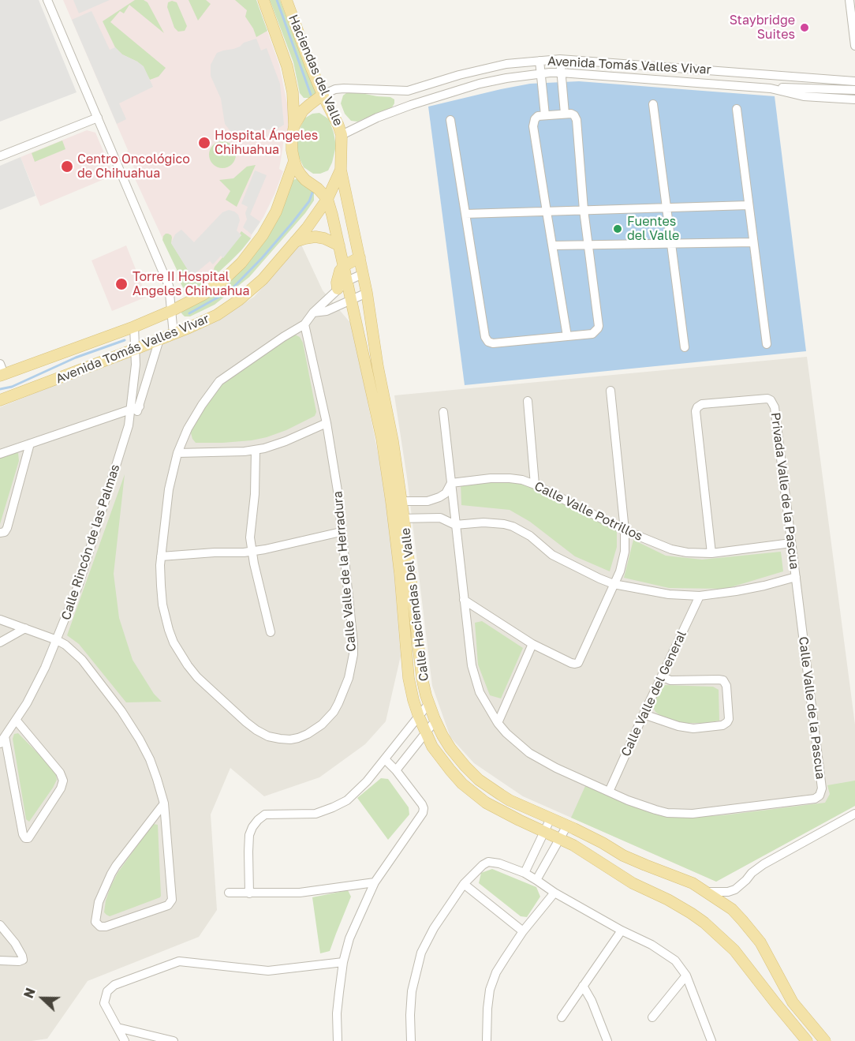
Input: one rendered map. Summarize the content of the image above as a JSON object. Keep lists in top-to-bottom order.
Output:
{
  "streets": {
    "main road": ["Avenida Tomás Valles Vivar", "Haciendas del Valle", "Calle Haciendas Del Valle"],
    "street": [
      "Privada Valle de la Pascua",
      "Calle Valle Potrillos",
      "Calle Rincón de las Palmas",
      "Calle Valle de la Herradura",
      "Calle Valle del General",
      "Calle Valle de la Pascua"
    ]
  },
  "crossings": [
    ["Avenida Tomás Valles Vivar", "Haciendas del Valle"],
    ["Avenida Tomás Valles Vivar", "Calle Haciendas Del Valle"],
    ["Haciendas del Valle", "Calle Haciendas Del Valle"],
    ["Privada Valle de la Pascua", "Calle Valle Potrillos"],
    ["Privada Valle de la Pascua", "Calle Valle de la Pascua"],
    ["Calle Valle de la Herradura", "Calle Haciendas Del Valle"],
    ["Calle Valle del General", "Calle Valle de la Pascua"]
  ],
  "places": [
    "Staybridge Suites",
    "Hospital Ángeles Chihuahua",
    "Centro Oncológico de Chihuahua",
    "Fuentes del Valle",
    "Torre II Hospital Angeles Chihuahua"
  ],
  "north": "left"
}
